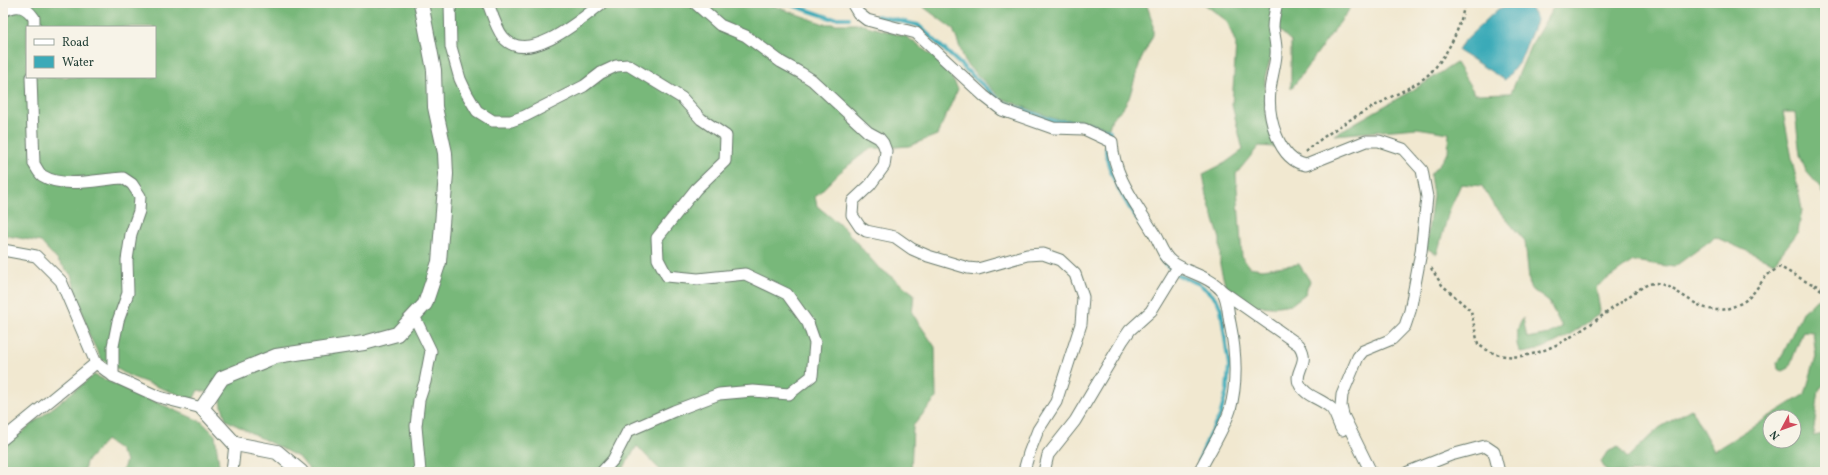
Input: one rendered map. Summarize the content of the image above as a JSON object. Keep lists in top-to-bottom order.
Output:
{
  "legend": ["Road", "Water"],
  "north": "bottom left"
}
